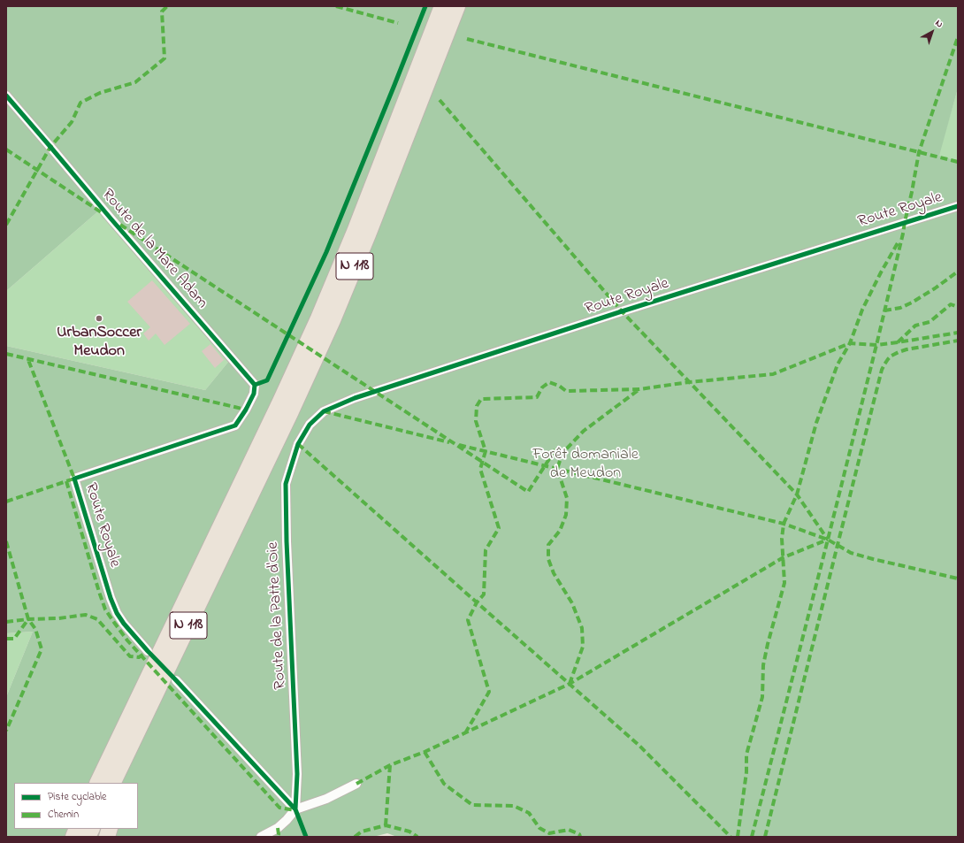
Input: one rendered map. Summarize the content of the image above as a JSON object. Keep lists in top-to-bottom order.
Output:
{
  "streets": {
    "highway": ["N 118"],
    "street": ["Route Royale", "Route de la Mare Adam", "Route de la Patte d'Oie"]
  },
  "crossings": [
    ["Route Royale", "Route de la Mare Adam"],
    ["Route Royale", "Route de la Patte d'Oie"]
  ],
  "parks": ["Forêt domaniale de Meudon"],
  "places": ["UrbanSoccer Meudon"],
  "legend": ["Piste cyclable", "Chemin"],
  "north": "top right"
}
